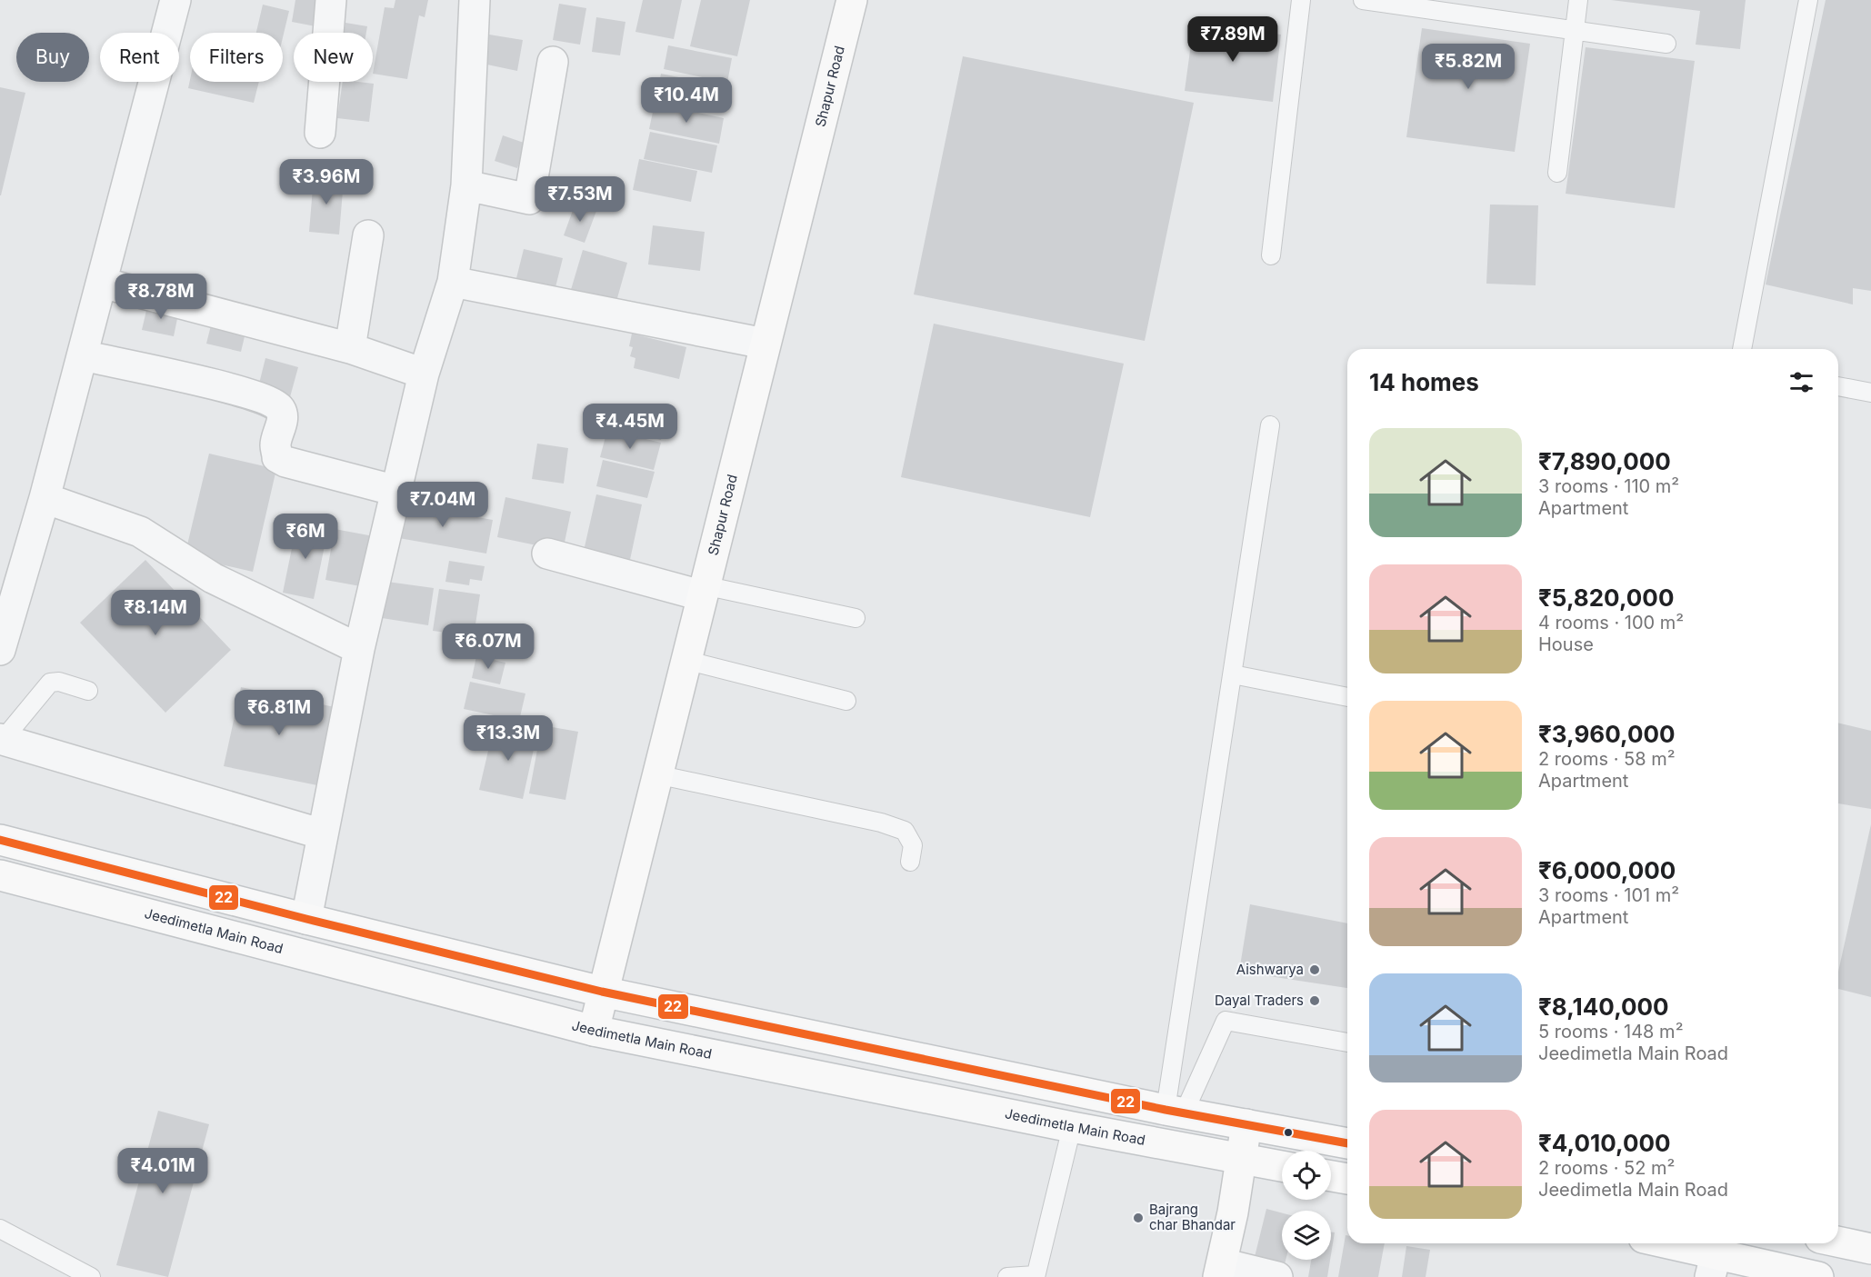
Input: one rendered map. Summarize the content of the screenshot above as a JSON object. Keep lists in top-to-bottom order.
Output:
{
  "streets": {
    "main road": ["Shapur Road", "Jeedimetla Main Road"]
  },
  "crossings": [
    ["Shapur Road", "Jeedimetla Main Road"]
  ],
  "places": ["Aishwarya", "Dayal Traders", "Bajrang char Bhandar"],
  "lines": ["transit line 22"],
  "page": {
    "price": [
      "₹7.89M",
      "₹5.82M",
      "₹10.4M",
      "₹3.96M",
      "₹7.53M",
      "₹8.78M",
      "₹4.45M",
      "₹7.04M",
      "₹6M",
      "₹8.14M",
      "₹6.07M",
      "₹6.81M",
      "₹13.3M",
      "₹4.01M"
    ],
    "chip": [
      "Buy",
      "Rent",
      "Filters",
      "New"
    ],
    "heading": "14 homes",
    "list": [
      {
        "name": "₹7,890,000",
        "note": "3 rooms · 110 m² · Apartment"
      },
      {
        "name": "₹5,820,000",
        "note": "4 rooms · 100 m² · House"
      },
      {
        "name": "₹3,960,000",
        "note": "2 rooms · 58 m² · Apartment"
      },
      {
        "name": "₹6,000,000",
        "note": "3 rooms · 101 m² · Apartment"
      },
      {
        "name": "₹8,140,000",
        "note": "5 rooms · 148 m² · Jeedimetla Main Road"
      },
      {
        "name": "₹4,010,000",
        "note": "2 rooms · 52 m² · Jeedimetla Main Road"
      }
    ]
  }
}
